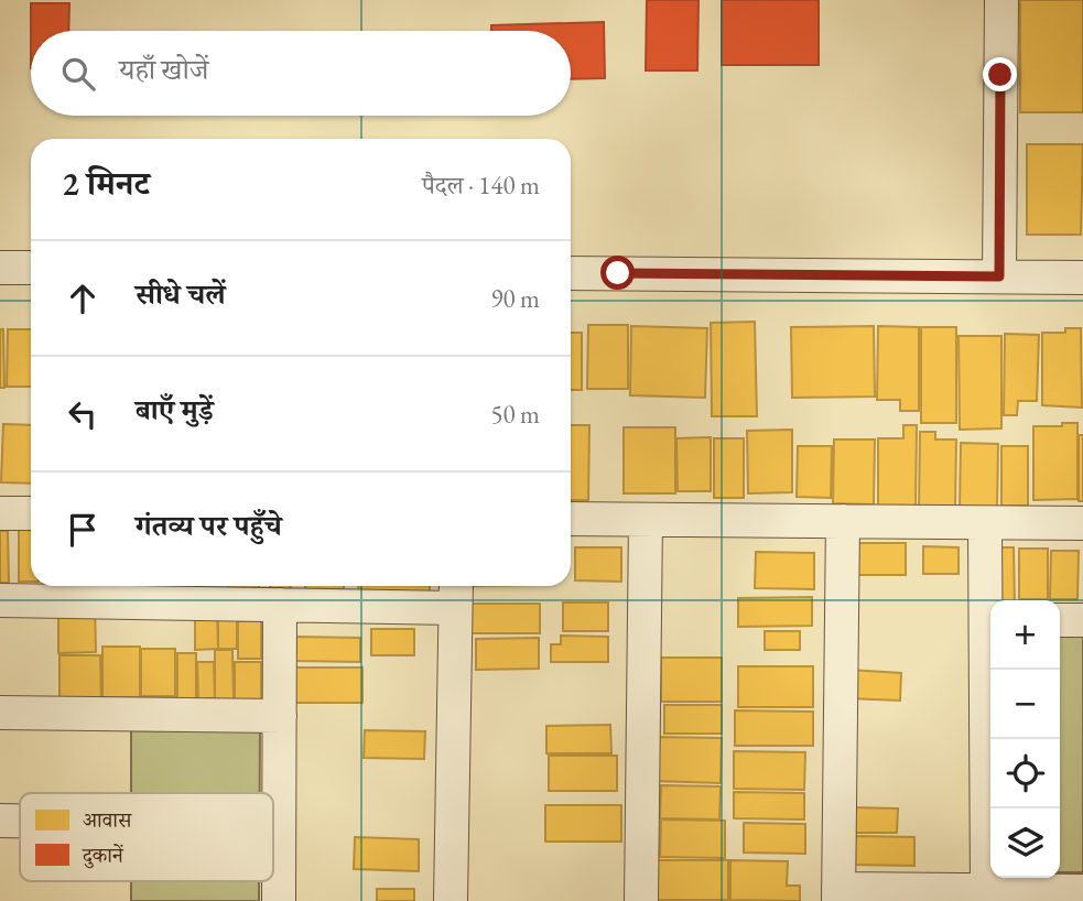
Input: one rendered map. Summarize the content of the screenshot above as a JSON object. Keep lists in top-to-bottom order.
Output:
{
  "legend": ["आवास", "दुकानें"],
  "page": {
    "search": "यहाँ खोजें",
    "heading": ["2 मिनट", "पैदल · 140 m"],
    "list": [
      ["सीधे चलें", "90 m"],
      ["बाएँ मुड़ें", "50 m"],
      "गंतव्य पर पहुँचे"
    ],
    "map_buttons": ["+", "−"]
  }
}
